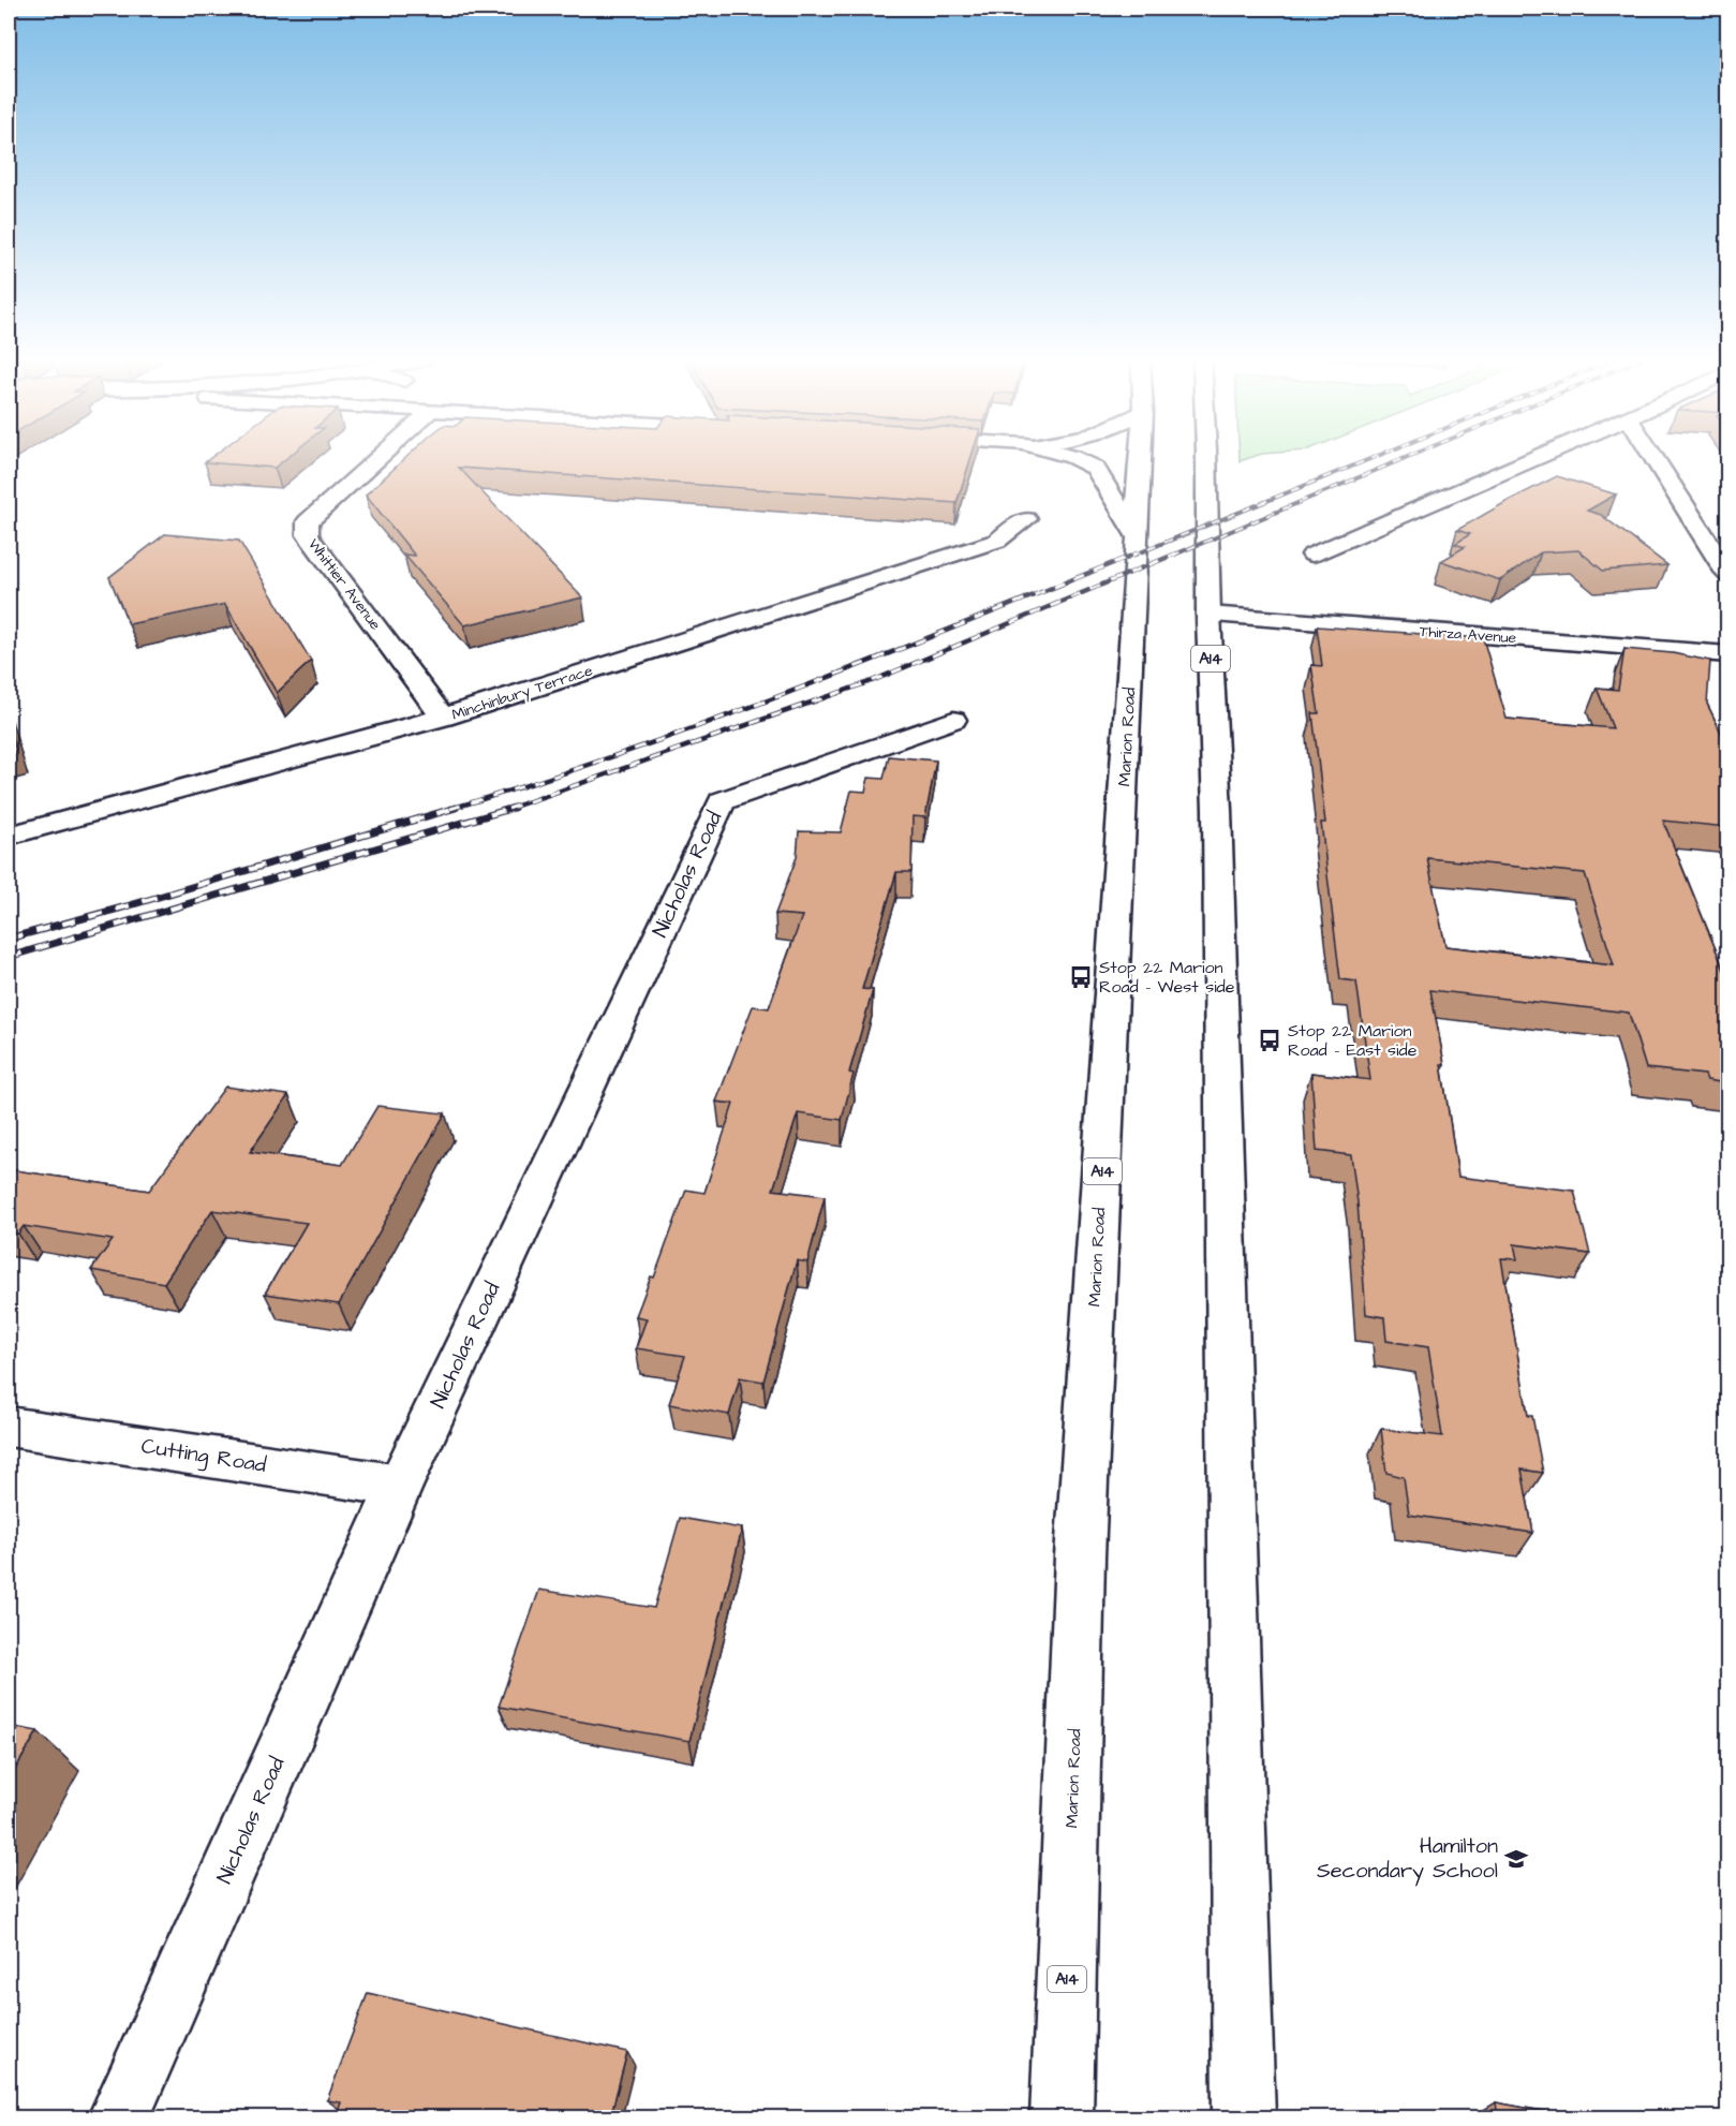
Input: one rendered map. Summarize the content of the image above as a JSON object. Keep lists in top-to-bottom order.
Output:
{
  "streets": {
    "street": [
      "Whittier Avenue",
      "Thirza Avenue",
      "A14",
      "Minchinbury Terrace",
      "Marion Road",
      "Nicholas Road",
      "Cutting Road"
    ]
  },
  "crossings": [
    ["Whittier Avenue", "Minchinbury Terrace"],
    ["Thirza Avenue", "A14"],
    ["Nicholas Road", "Cutting Road"]
  ],
  "places": {
    "bus stop": ["Stop 22 Marion Road - West side", "Stop 22 Marion Road - East side"],
    "school or university": ["Hamilton Secondary School"]
  }
}
